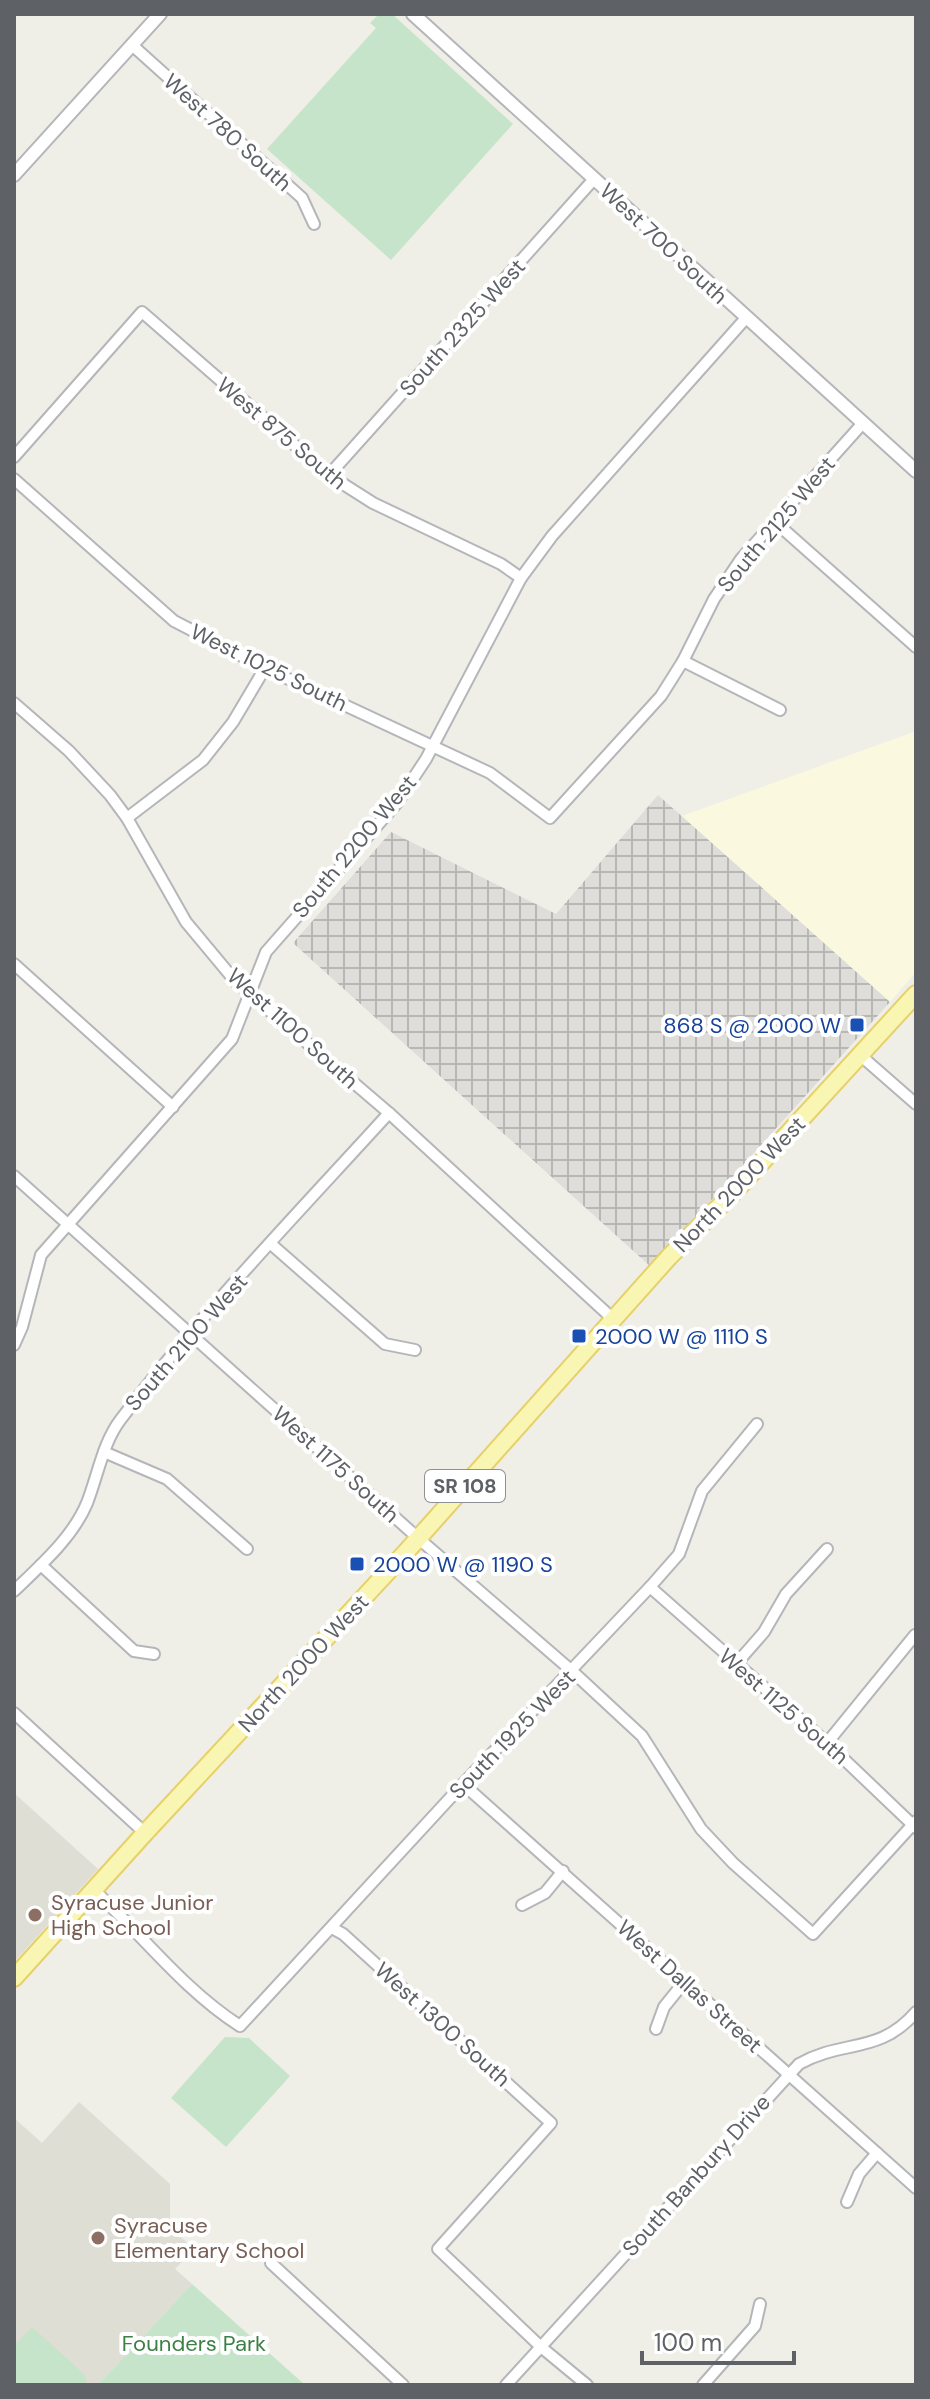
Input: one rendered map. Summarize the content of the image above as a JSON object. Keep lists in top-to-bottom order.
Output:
{
  "streets": {
    "main road": ["North 2000 West", "SR 108"],
    "street": [
      "West 780 South",
      "West 700 South",
      "South 2325 West",
      "West 875 South",
      "South 2125 West",
      "West 1025 South",
      "South 2200 West",
      "West 1100 South",
      "South 2100 West",
      "West 1175 South",
      "West 1125 South",
      "South 1925 West",
      "West Dallas Street",
      "West 1300 South",
      "South Banbury Drive"
    ]
  },
  "crossings": [
    ["West 700 South", "South 2325 West"],
    ["West 700 South", "South 2125 West"],
    ["West 700 South", "South 2200 West"],
    ["South 2325 West", "West 875 South"],
    ["West 875 South", "South 2200 West"],
    ["South 2125 West", "West 1025 South"],
    ["West 1025 South", "South 2200 West"],
    ["South 2200 West", "West 1100 South"],
    ["South 2200 West", "West 1175 South"],
    ["West 1100 South", "North 2000 West"],
    ["West 1100 South", "South 2100 West"],
    ["North 2000 West", "West 1175 South"],
    ["North 2000 West", "South 1925 West"],
    ["South 2100 West", "West 1175 South"],
    ["West 1175 South", "West 1125 South"],
    ["West 1175 South", "South 1925 West"],
    ["West 1125 South", "South 1925 West"],
    ["South 1925 West", "West Dallas Street"],
    ["South 1925 West", "West 1300 South"],
    ["West Dallas Street", "South Banbury Drive"],
    ["West 1300 South", "South Banbury Drive"]
  ],
  "parks": ["Founders Park"],
  "places": {
    "transit": ["868 S @ 2000 W", "2000 W @ 1110 S", "2000 W @ 1190 S"],
    "other": ["Syracuse Junior High School", "Syracuse Elementary School"]
  },
  "scale_bar": "100 m"
}
